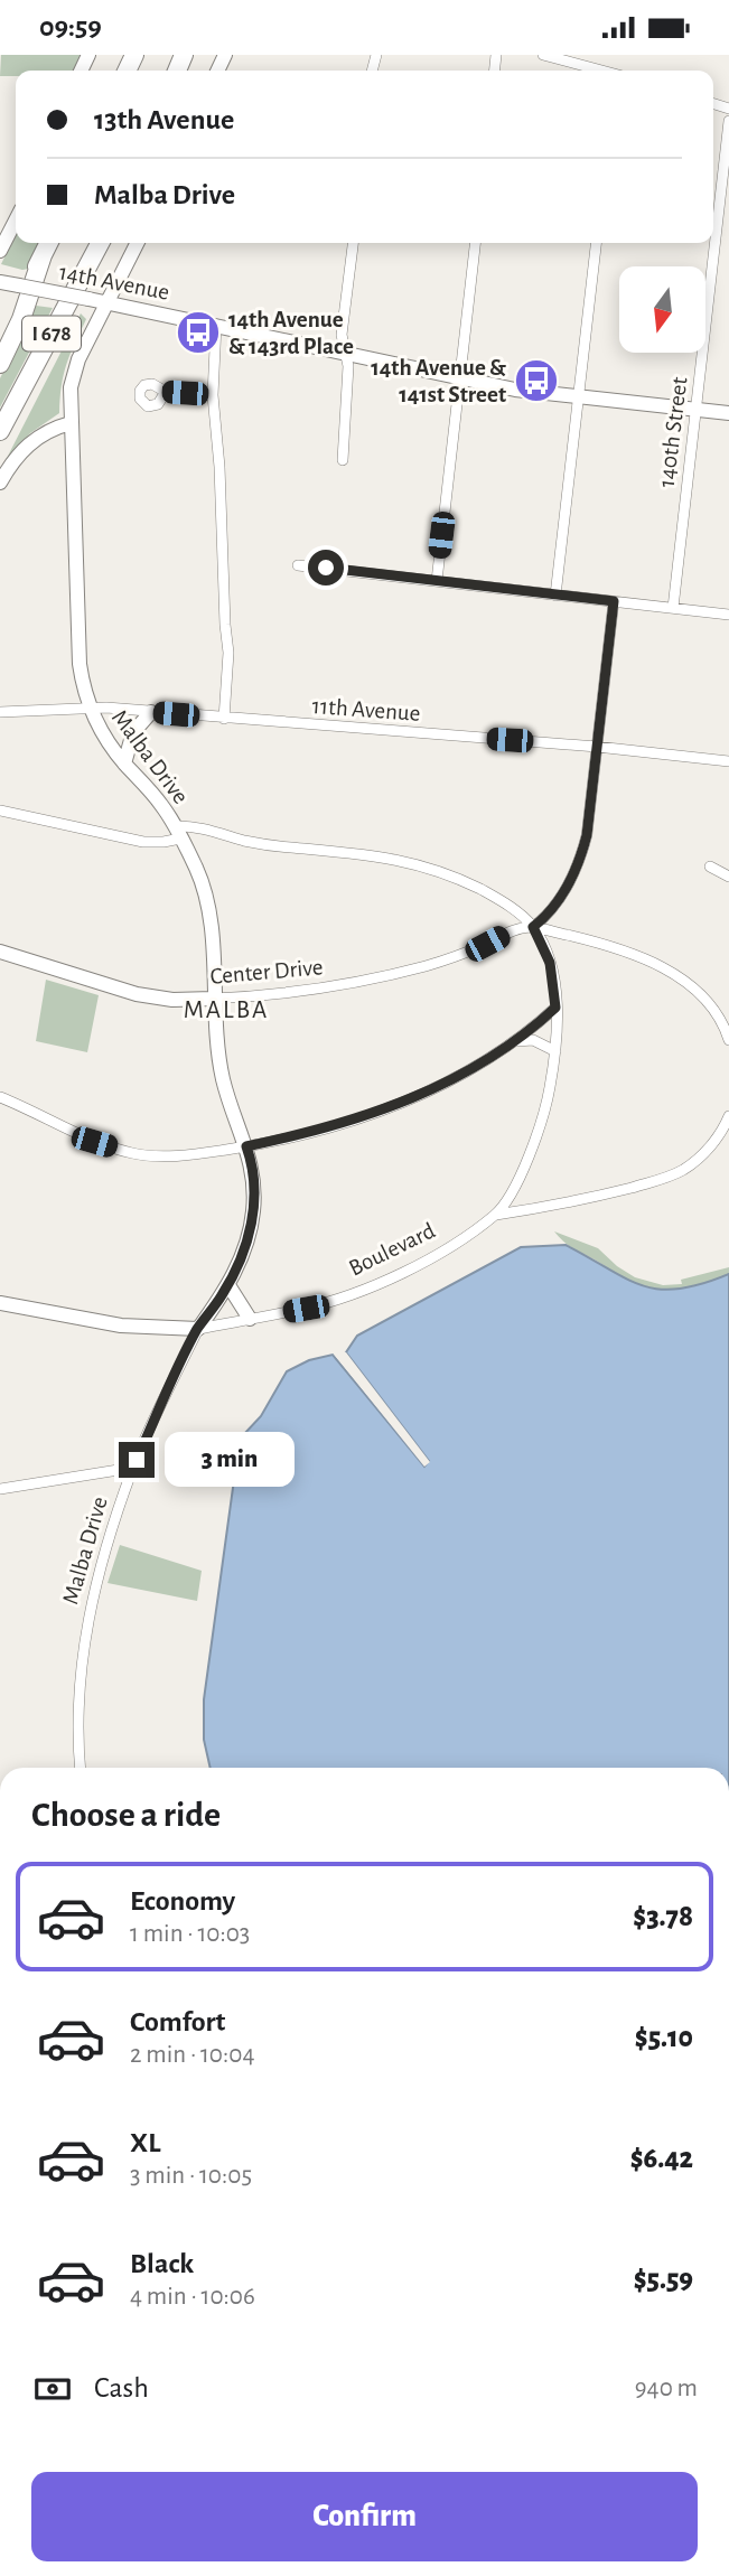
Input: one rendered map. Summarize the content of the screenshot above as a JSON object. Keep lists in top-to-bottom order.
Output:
{
  "streets": {
    "highway": ["I 678"],
    "street": [
      "14th Avenue",
      "140th Street",
      "11th Avenue",
      "Malba Drive",
      "Center Drive",
      "Boulevard"
    ]
  },
  "crossings": [
    ["14th Avenue", "140th Street"],
    ["14th Avenue", "Malba Drive"],
    ["11th Avenue", "Malba Drive"],
    ["Malba Drive", "Center Drive"],
    ["Malba Drive", "Boulevard"],
    ["Center Drive", "Boulevard"]
  ],
  "districts": ["MALBA"],
  "places": {
    "bus stop": ["14th Avenue & 143rd Place", "14th Avenue & 141st Street"]
  },
  "north": "bottom",
  "page": {
    "status": "09:59",
    "banner": ["13th Avenue", "Malba Drive"],
    "bubble": "3 min",
    "heading": "Choose a ride",
    "list": [
      {
        "name": "Economy",
        "note": "1 min · 10:03",
        "value": "$3.78"
      },
      {
        "name": "Comfort",
        "note": "2 min · 10:04",
        "value": "$5.10"
      },
      {
        "name": "XL",
        "note": "3 min · 10:05",
        "value": "$6.42"
      },
      {
        "name": "Black",
        "note": "4 min · 10:06",
        "value": "$5.59"
      }
    ],
    "pay": ["Cash", "940 m"],
    "buttons": "Confirm"
  }
}
